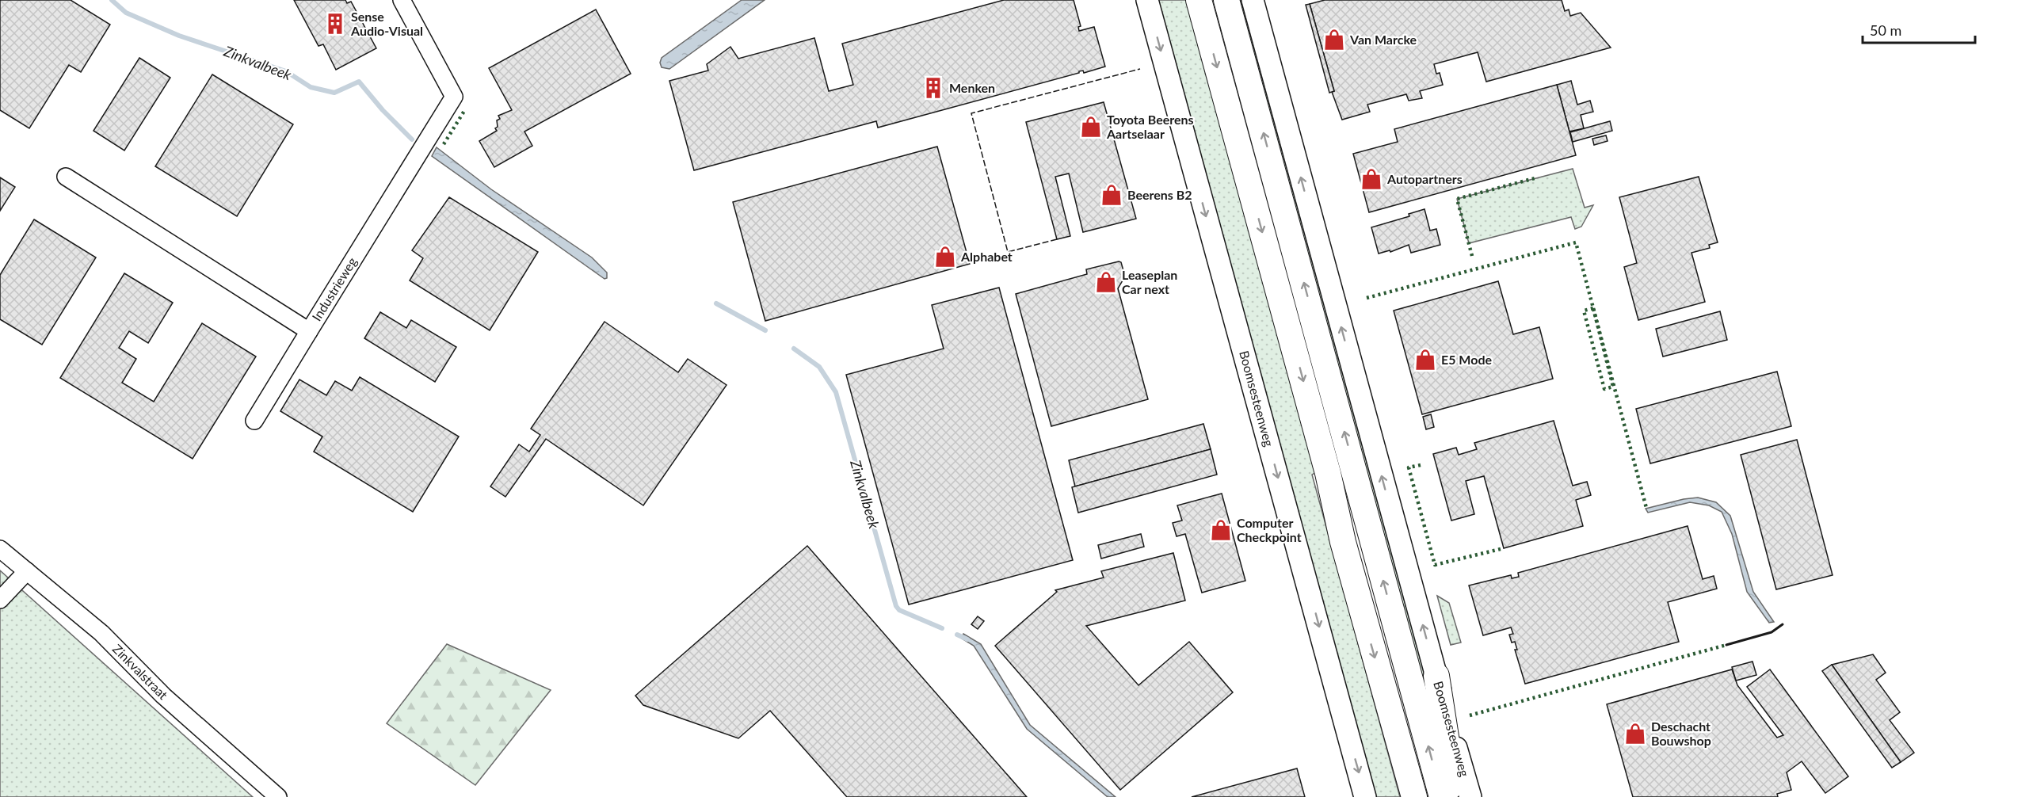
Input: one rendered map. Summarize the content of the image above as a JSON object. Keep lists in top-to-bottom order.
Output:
{
  "streets": {
    "main road": ["Boomsesteenweg"],
    "street": ["Industrieweg", "Zinkvalstraat"]
  },
  "water": ["Zinkvalbeek"],
  "places": {
    "building": ["Sense Audio-Visual", "Menken"],
    "shop": [
      "Van Marcke",
      "Toyota Beerens Aartselaar",
      "Autopartners",
      "Beerens B2",
      "Alphabet",
      "Leaseplan Car next",
      "E5 Mode",
      "Computer Checkpoint",
      "Deschacht Bouwshop"
    ]
  },
  "scale_bar": "50 m"
}
